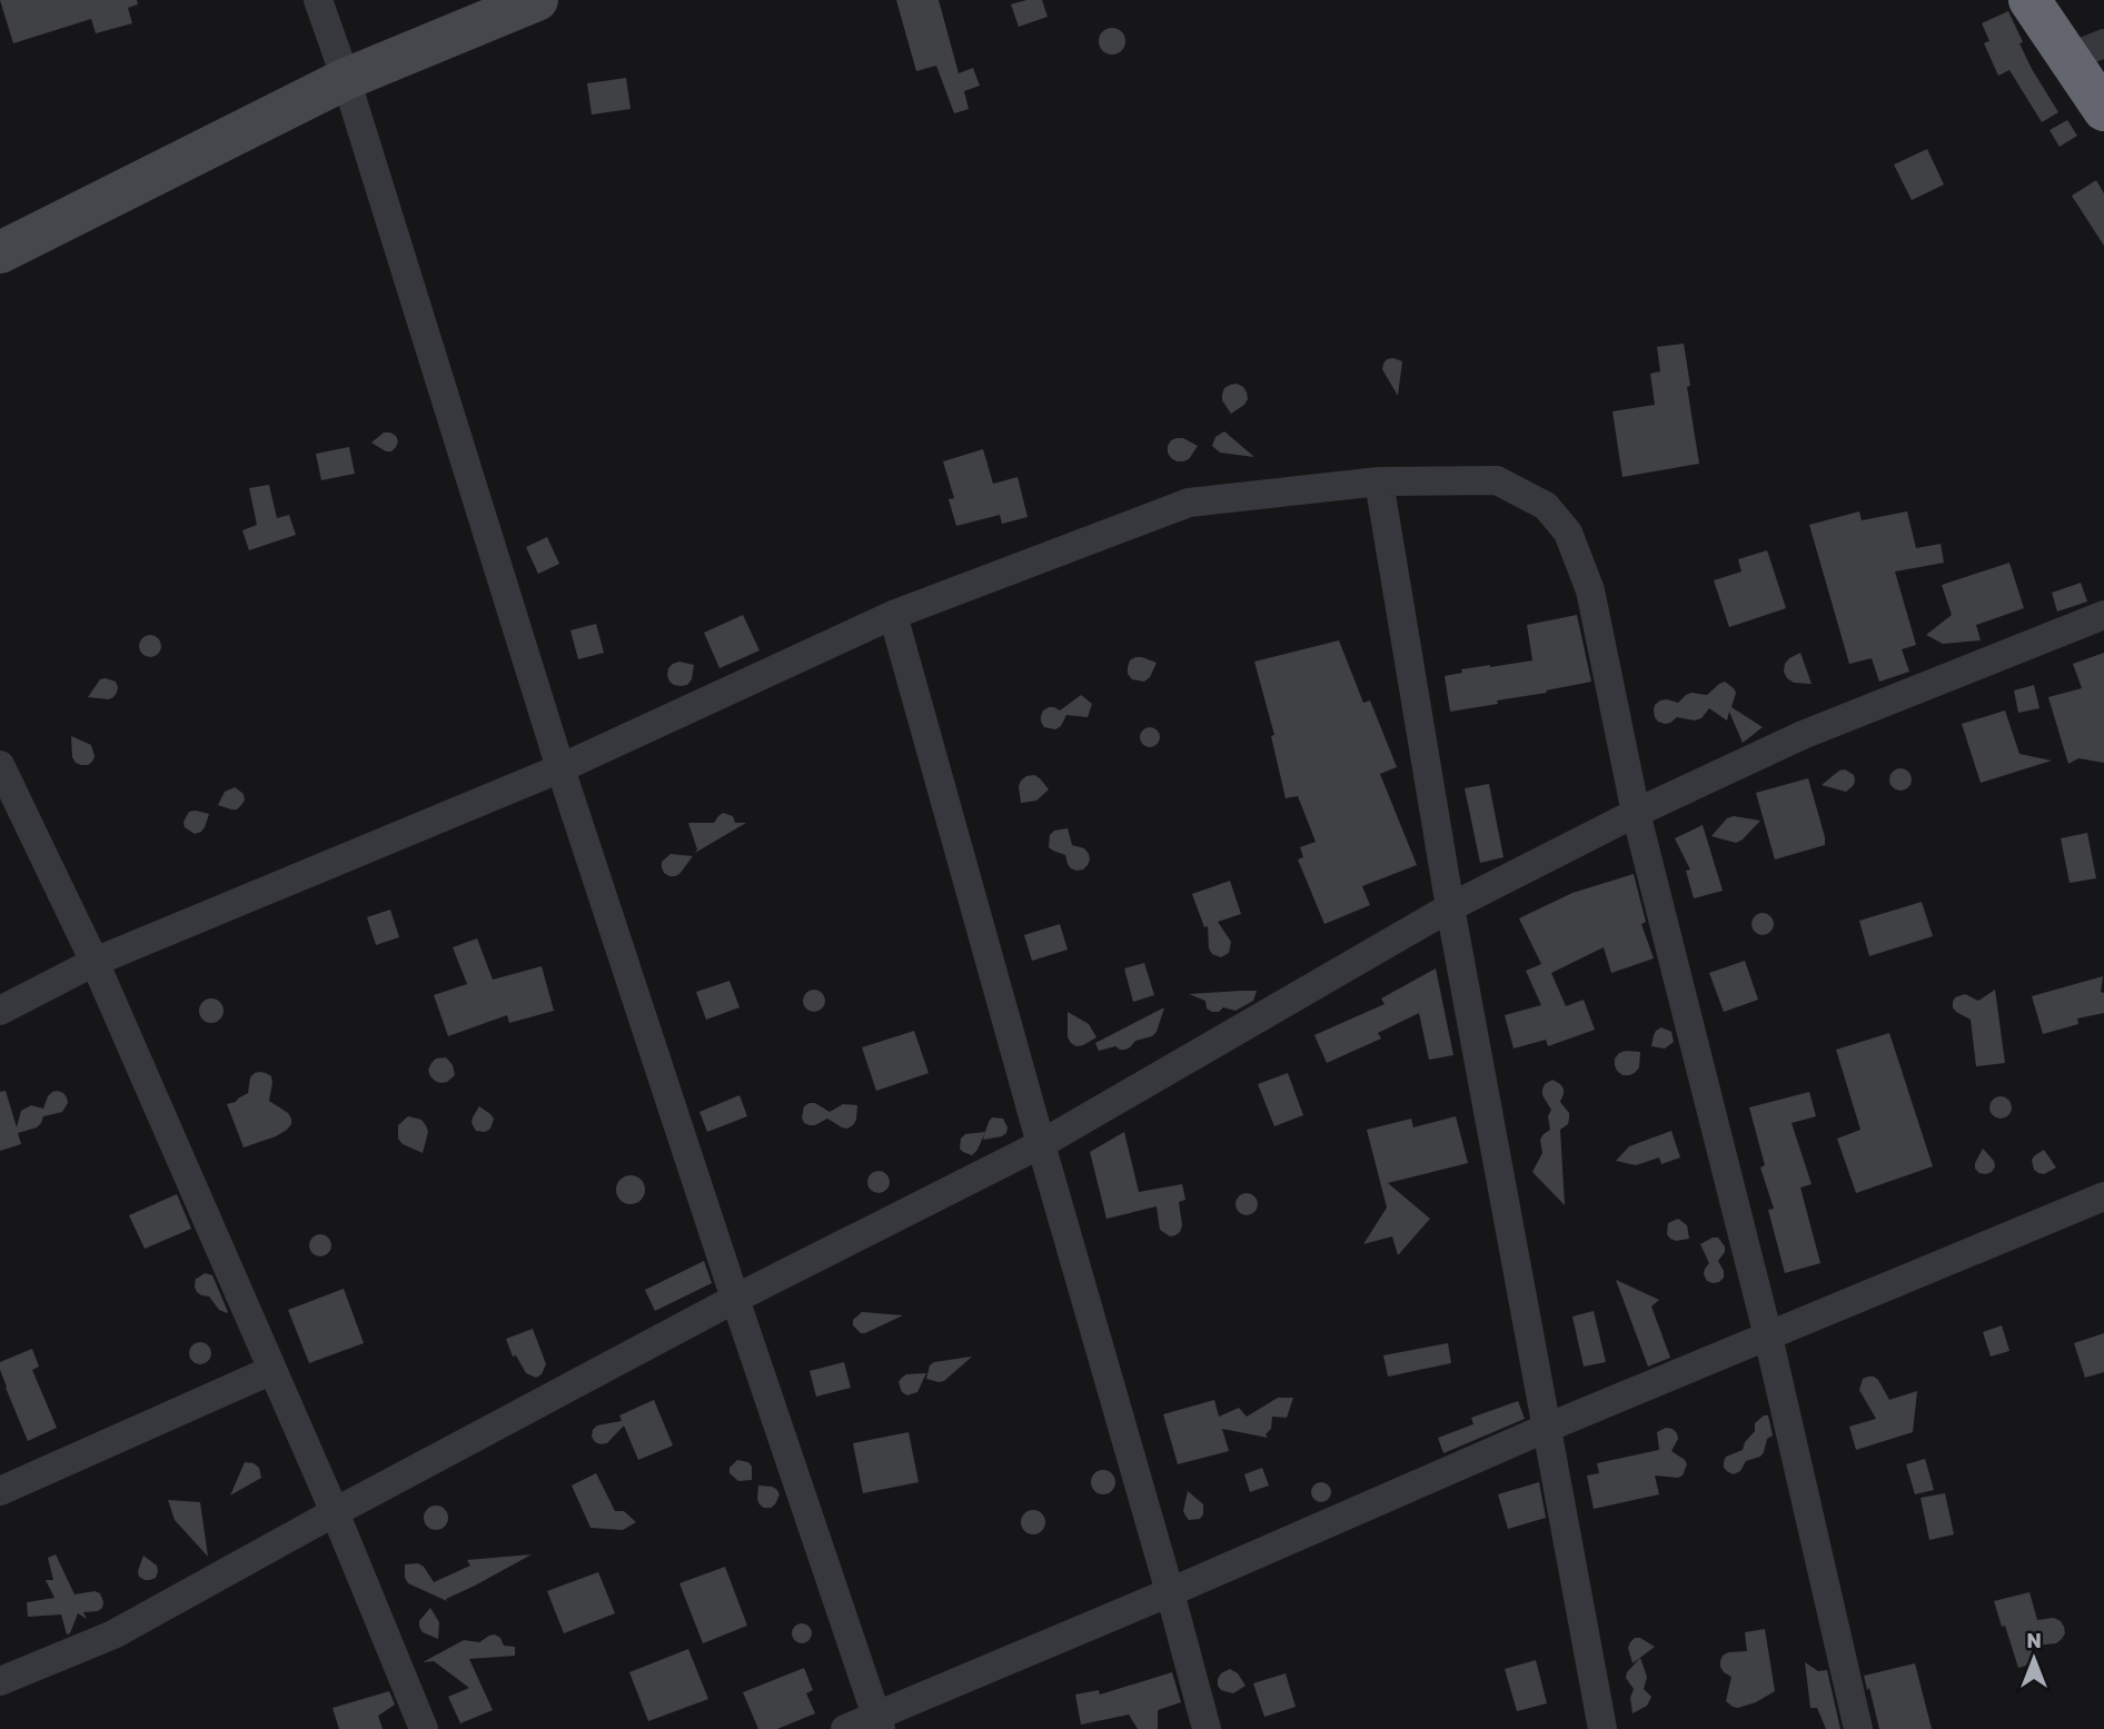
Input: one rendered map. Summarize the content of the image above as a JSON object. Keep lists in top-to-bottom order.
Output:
{
  "north": "top"
}
